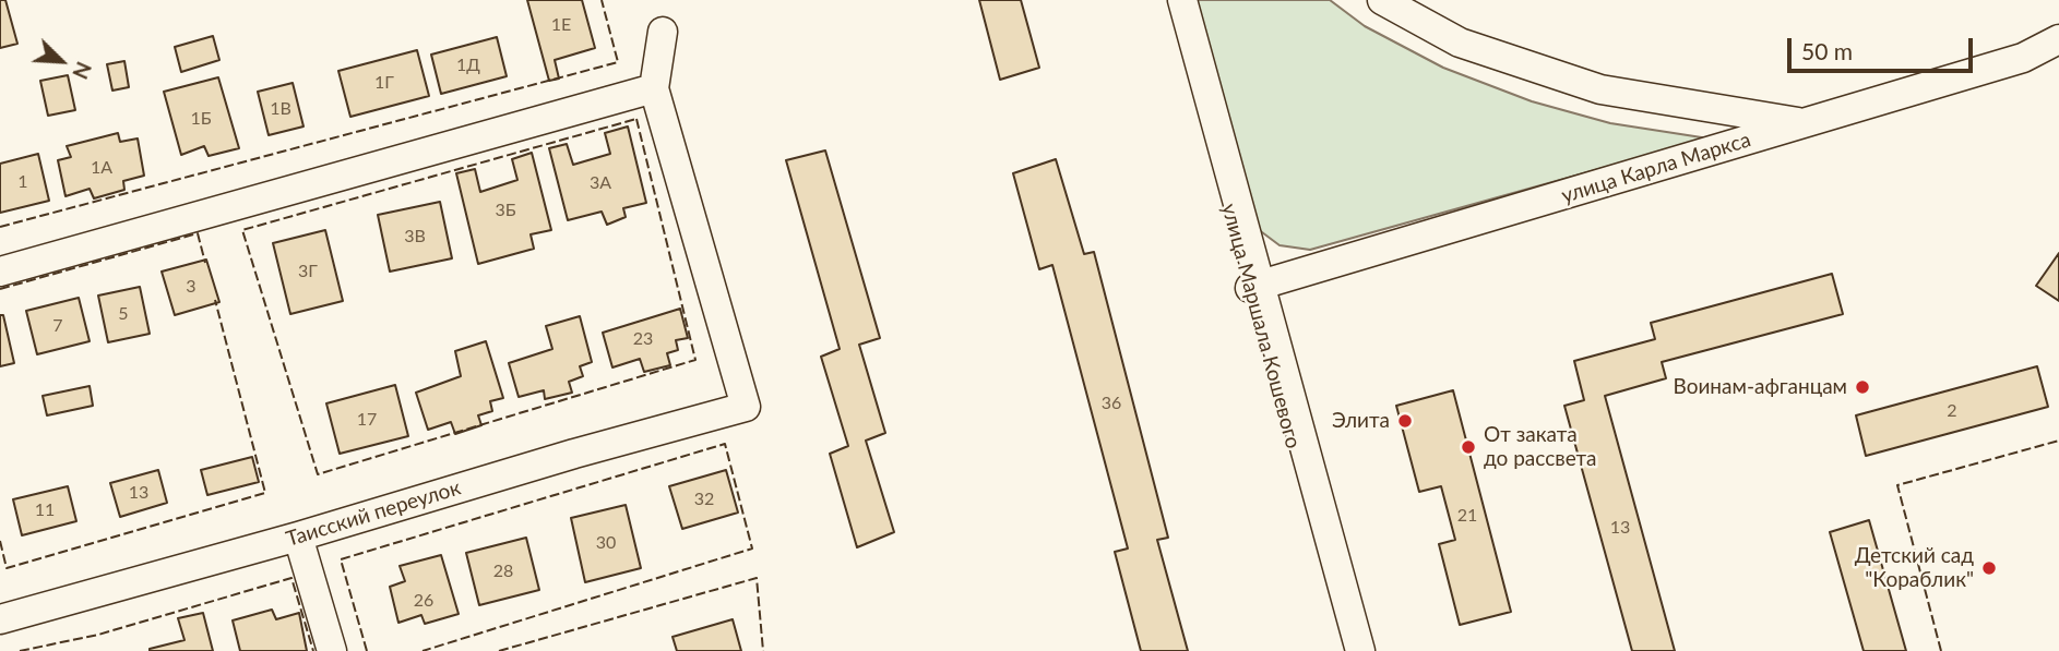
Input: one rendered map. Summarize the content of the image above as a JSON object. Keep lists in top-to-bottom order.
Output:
{
  "streets": {
    "street": ["улица Карла Маркса", "улица Маршала Кошевого", "Таисский переулок"]
  },
  "crossings": [
    ["улица Карла Маркса", "улица Маршала Кошевого"]
  ],
  "places": [
    "Воинам-афганцам",
    "Элита",
    "От заката до рассвета",
    "Детский сад \"Кораблик\""
  ],
  "house_numbers": [
    "1Е",
    "1Д",
    "1Г",
    "1В",
    "1Б",
    "1А",
    "1",
    "3А",
    "3Б",
    "3В",
    "3Г",
    "3",
    "5",
    "7",
    "23",
    "36",
    "2",
    "17",
    "13",
    "32",
    "11",
    "21",
    "13",
    "30",
    "28",
    "26"
  ],
  "scale_bar": "50 m",
  "north": "bottom right"
}
